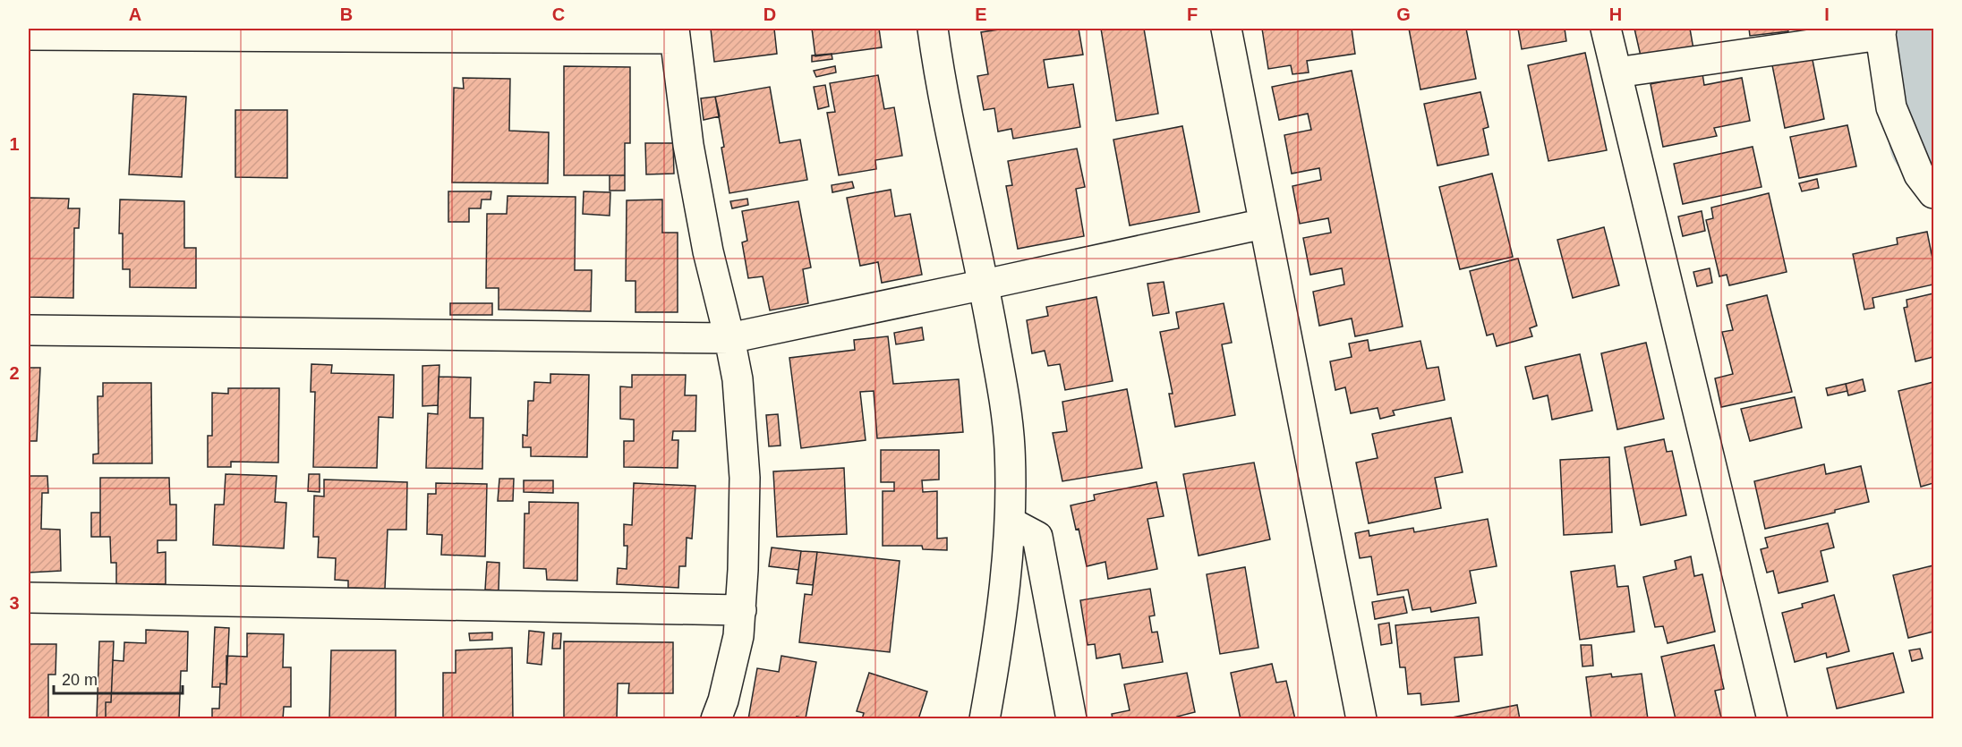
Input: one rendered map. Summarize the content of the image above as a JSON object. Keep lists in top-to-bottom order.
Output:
{
  "scale_bar": "20 m",
  "grid": {
    "columns": [
      "A",
      "B",
      "C",
      "D",
      "E",
      "F",
      "G",
      "H",
      "I"
    ],
    "rows": ["1", "2", "3"]
  }
}
